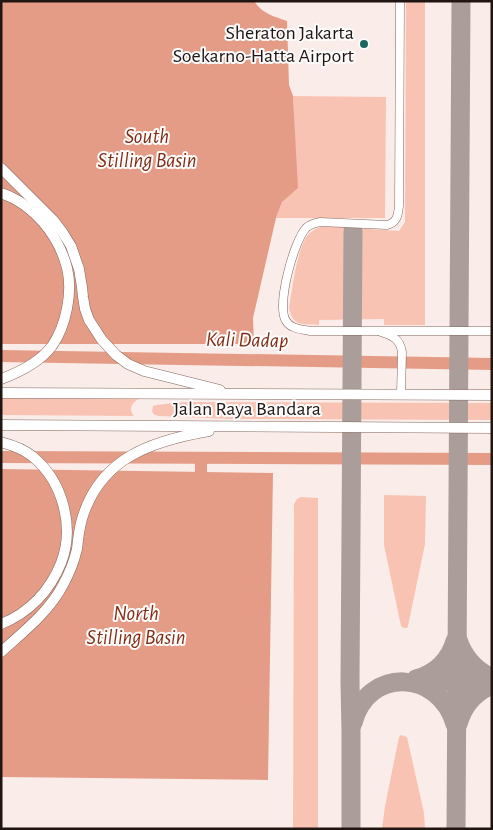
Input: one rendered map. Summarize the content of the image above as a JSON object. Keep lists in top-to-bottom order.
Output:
{
  "streets": {
    "main road": ["Jalan Raya Bandara"]
  },
  "water": ["South Stilling Basin", "Kali Dadap", "North Stilling Basin"],
  "places": ["Sheraton Jakarta Soekarno-Hatta Airport"]
}
